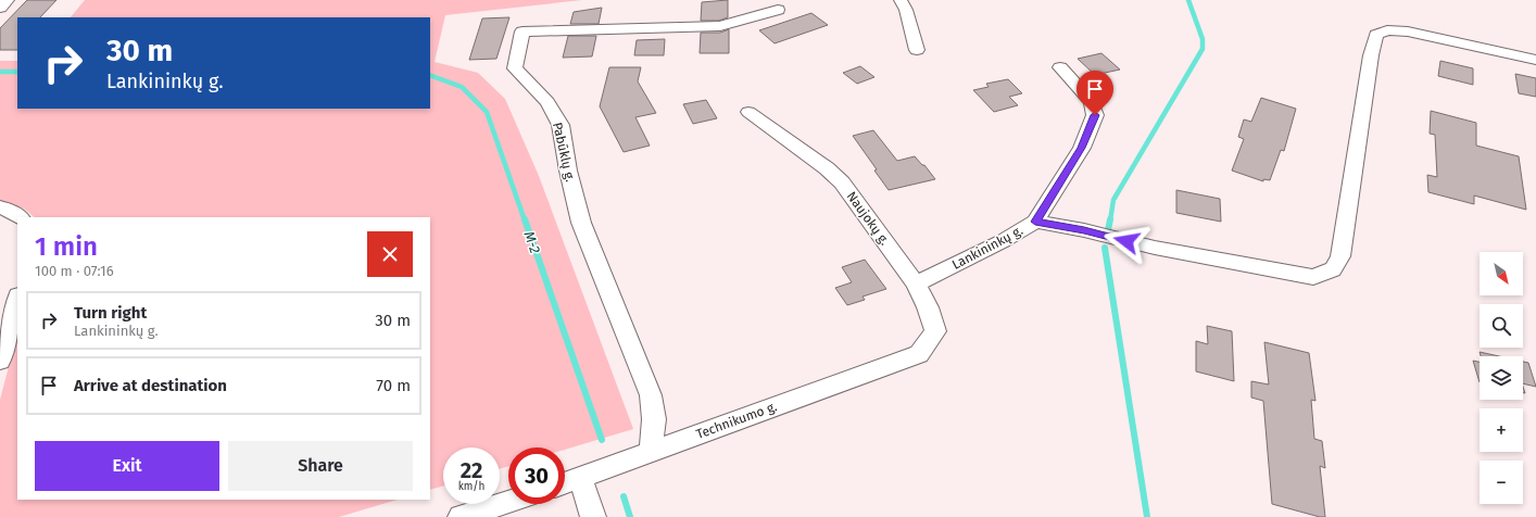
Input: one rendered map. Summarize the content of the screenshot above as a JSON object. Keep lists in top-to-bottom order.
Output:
{
  "streets": {
    "street": [
      "Pabūklų g.",
      "Naujokų g.",
      "Lankininkų g.",
      "Technikumo g."
    ]
  },
  "crossings": [
    ["Pabūklų g.", "Technikumo g."],
    ["Naujokų g.", "Lankininkų g."],
    ["Naujokų g.", "Technikumo g."]
  ],
  "water": ["M-2"],
  "north": "bottom right",
  "page": {
    "turn": ["30 m", "Lankininkų g."],
    "heading": ["1 min", "100 m · 07:16"],
    "map_buttons": ["+", "−"],
    "list": [
      {
        "name": "Turn right",
        "note": "Lankininkų g.",
        "value": "30 m"
      },
      {
        "name": "Arrive at destination",
        "value": "70 m"
      }
    ],
    "buttons": ["Exit", "Share"],
    "speed": "22 km/h",
    "limit": "30"
  }
}
